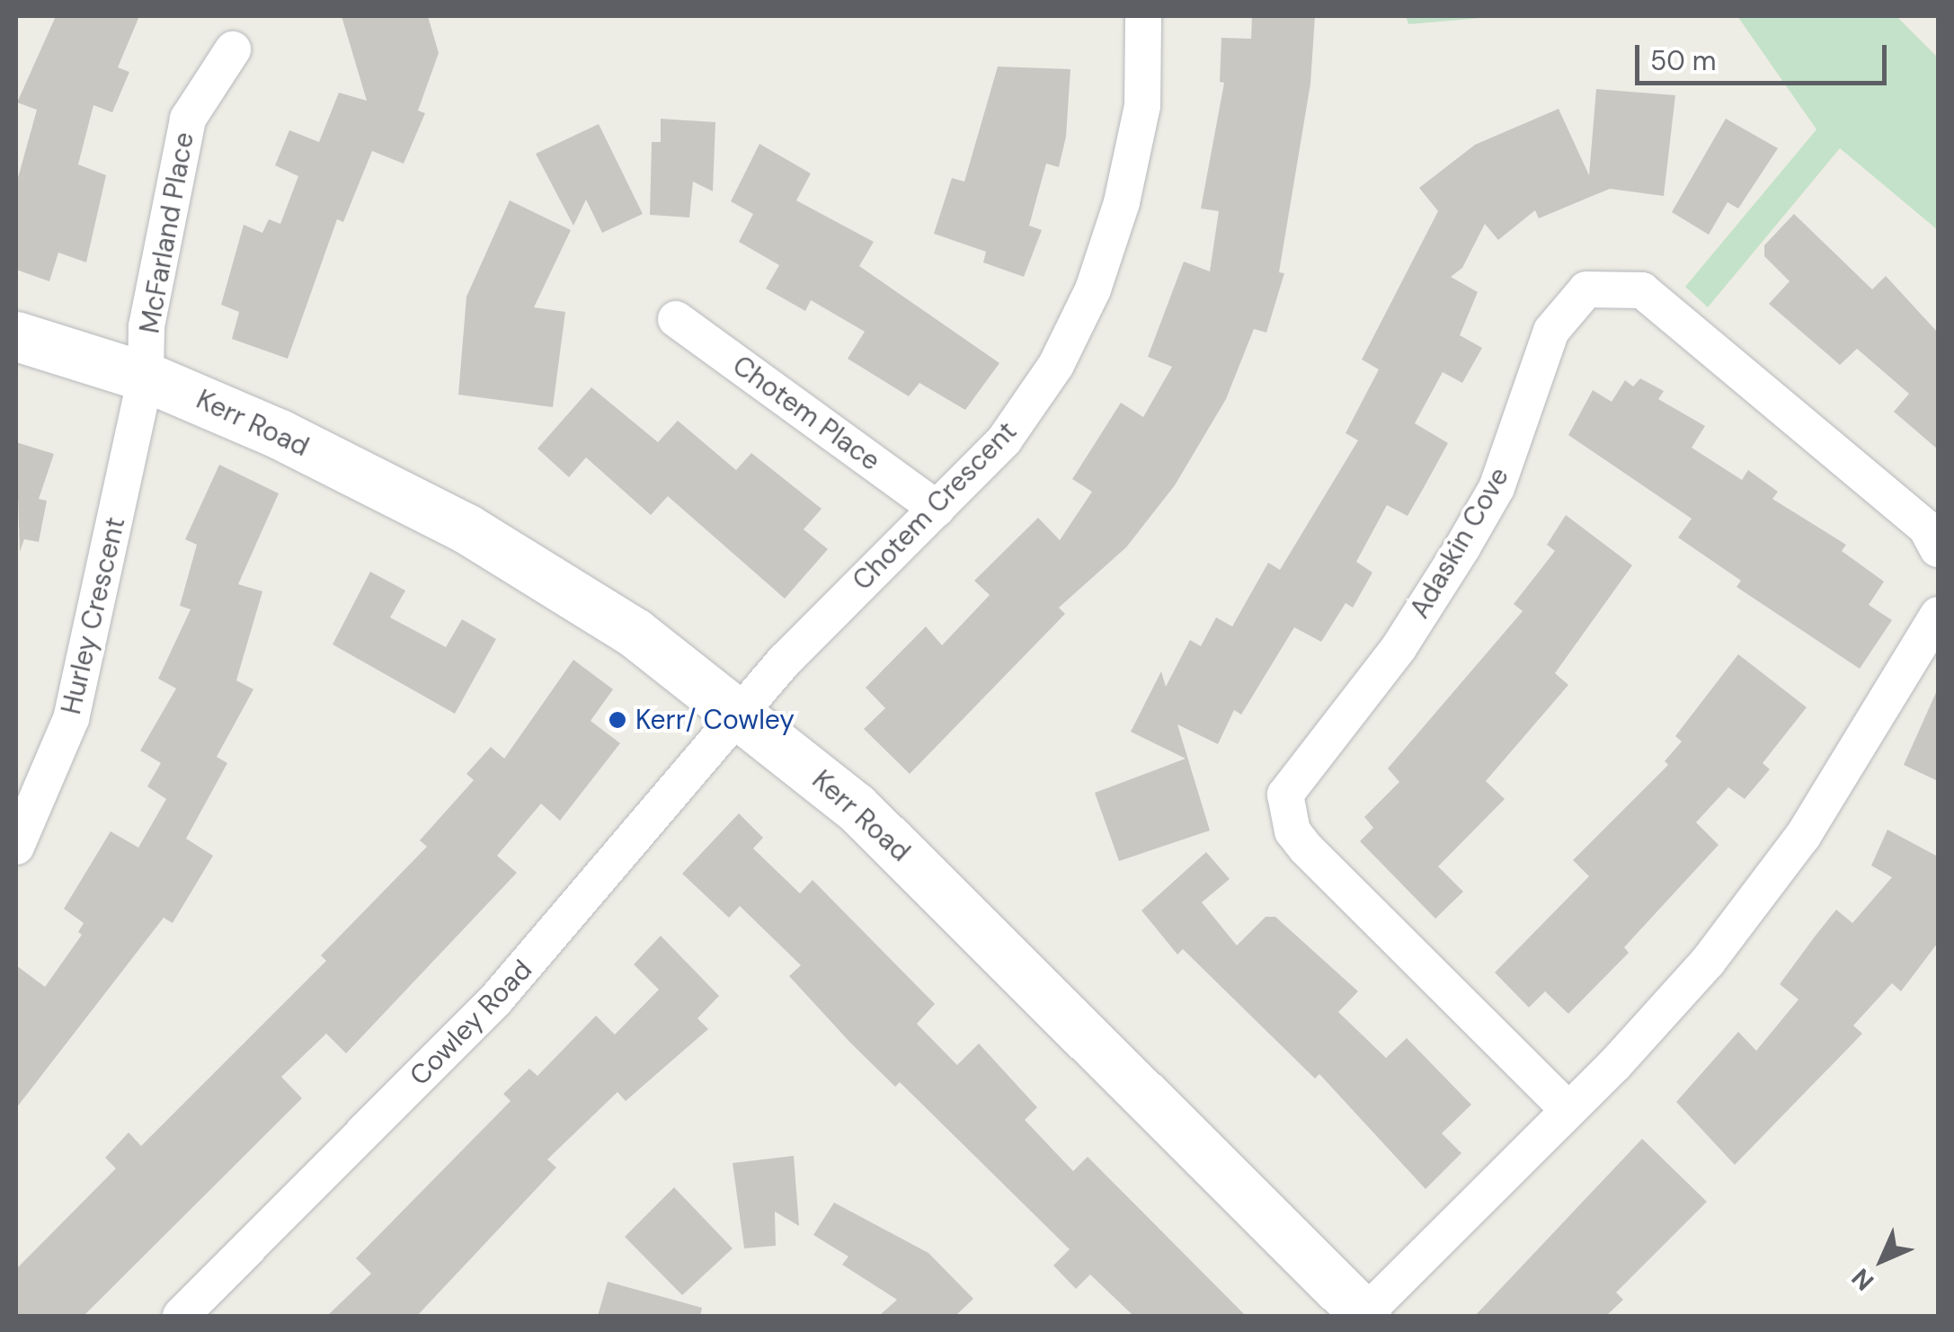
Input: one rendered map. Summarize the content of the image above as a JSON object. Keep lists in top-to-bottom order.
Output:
{
  "streets": {
    "street": [
      "McFarland Place",
      "Chotem Place",
      "Kerr Road",
      "Chotem Crescent",
      "Adaskin Cove",
      "Hurley Crescent",
      "Cowley Road"
    ]
  },
  "crossings": [
    ["McFarland Place", "Kerr Road"],
    ["McFarland Place", "Hurley Crescent"],
    ["Chotem Place", "Chotem Crescent"],
    ["Kerr Road", "Chotem Crescent"],
    ["Kerr Road", "Hurley Crescent"],
    ["Kerr Road", "Cowley Road"],
    ["Chotem Crescent", "Cowley Road"]
  ],
  "places": ["Kerr/ Cowley"],
  "scale_bar": "50 m",
  "north": "bottom left"
}
